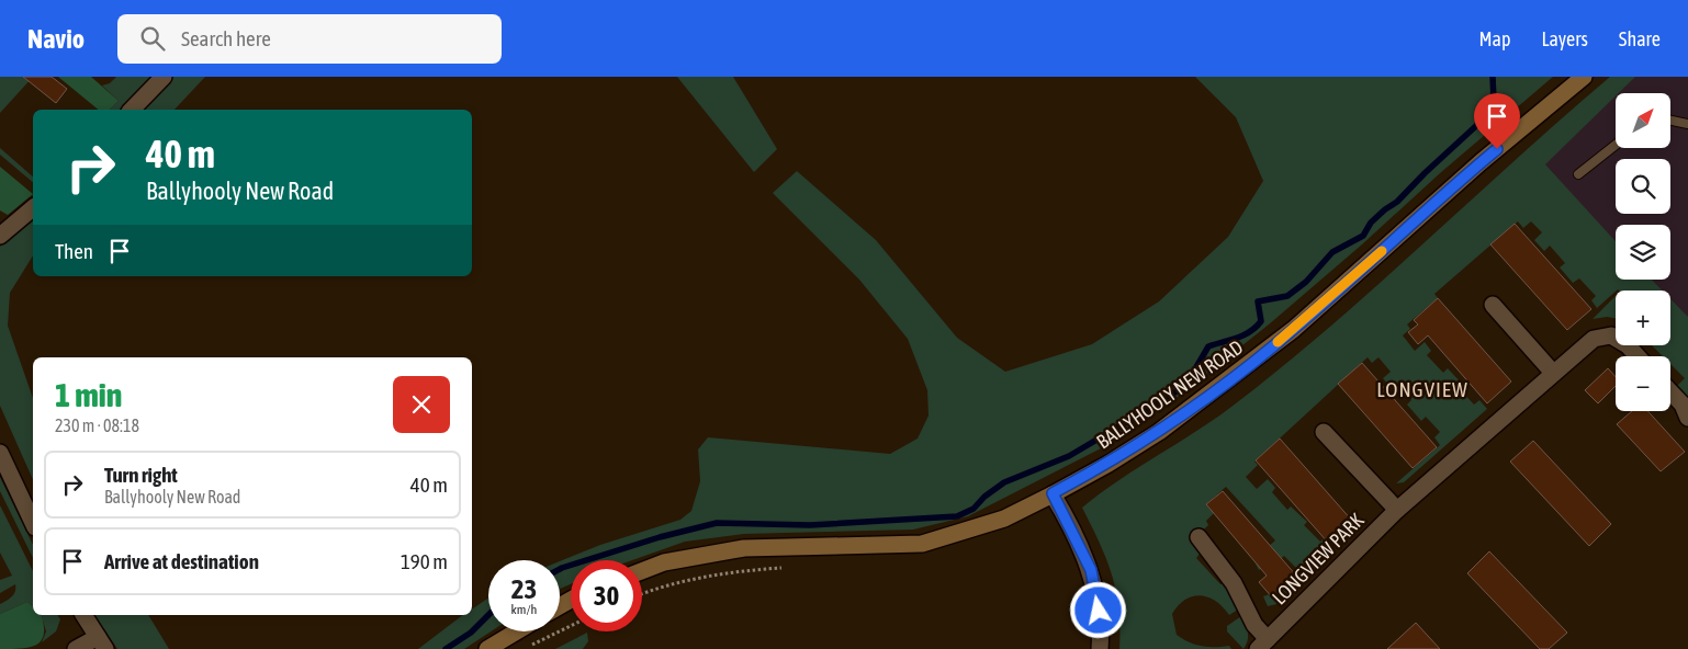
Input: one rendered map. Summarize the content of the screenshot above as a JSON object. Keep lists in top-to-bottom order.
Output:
{
  "streets": {
    "main road": ["BALLYHOOLY NEW ROAD"],
    "street": ["LONGVIEW PARK"]
  },
  "districts": ["LONGVIEW"],
  "north": "top right",
  "page": {
    "header": "Navio",
    "search": "Search here",
    "nav": ["Map", "Layers", "Share"],
    "map_buttons": ["+", "−"],
    "turn": ["40 m", "Ballyhooly New Road"],
    "then": "Then",
    "heading": ["1 min", "230 m · 08:18"],
    "list": [
      {
        "name": "Turn right",
        "note": "Ballyhooly New Road",
        "value": "40 m"
      },
      {
        "name": "Arrive at destination",
        "value": "190 m"
      }
    ],
    "speed": "23 km/h",
    "limit": "30"
  }
}
